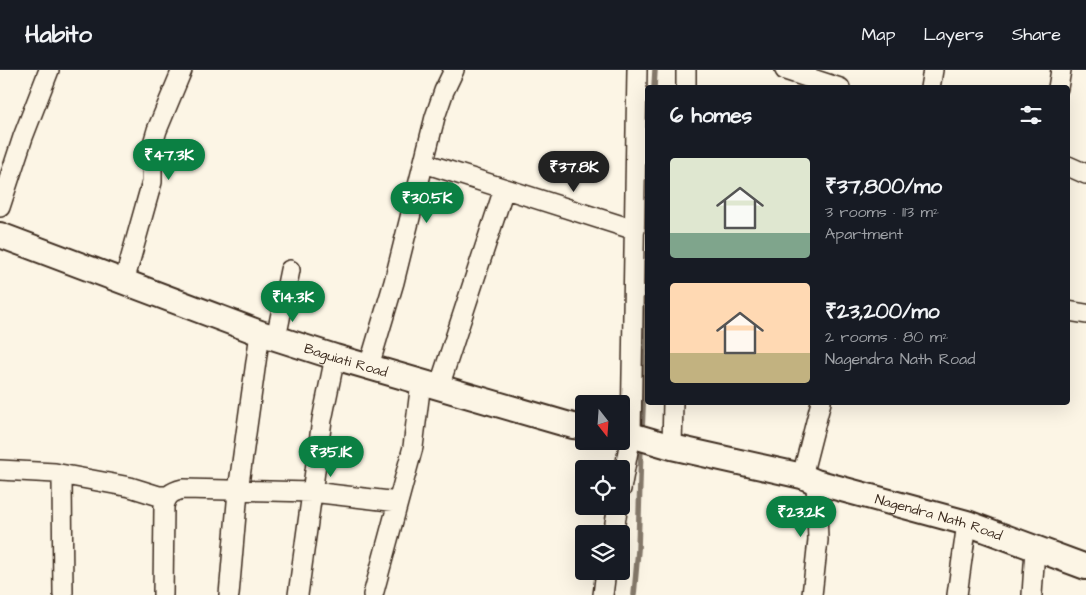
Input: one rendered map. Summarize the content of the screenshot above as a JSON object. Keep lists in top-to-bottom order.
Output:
{
  "streets": {
    "street": ["Baguiati Road", "Nagendra Nath Road"]
  },
  "north": "bottom",
  "page": {
    "header": "Habito",
    "nav": ["Map", "Layers", "Share"],
    "heading": "6 homes",
    "price": [
      "₹47.3K",
      "₹37.8K",
      "₹30.5K",
      "₹14.3K",
      "₹35.1K",
      "₹23.2K"
    ],
    "list": [
      {
        "name": "₹37,800/mo",
        "note": "3 rooms · 113 m² · Apartment"
      },
      {
        "name": "₹23,200/mo",
        "note": "2 rooms · 80 m² · Nagendra Nath Road"
      }
    ]
  }
}
